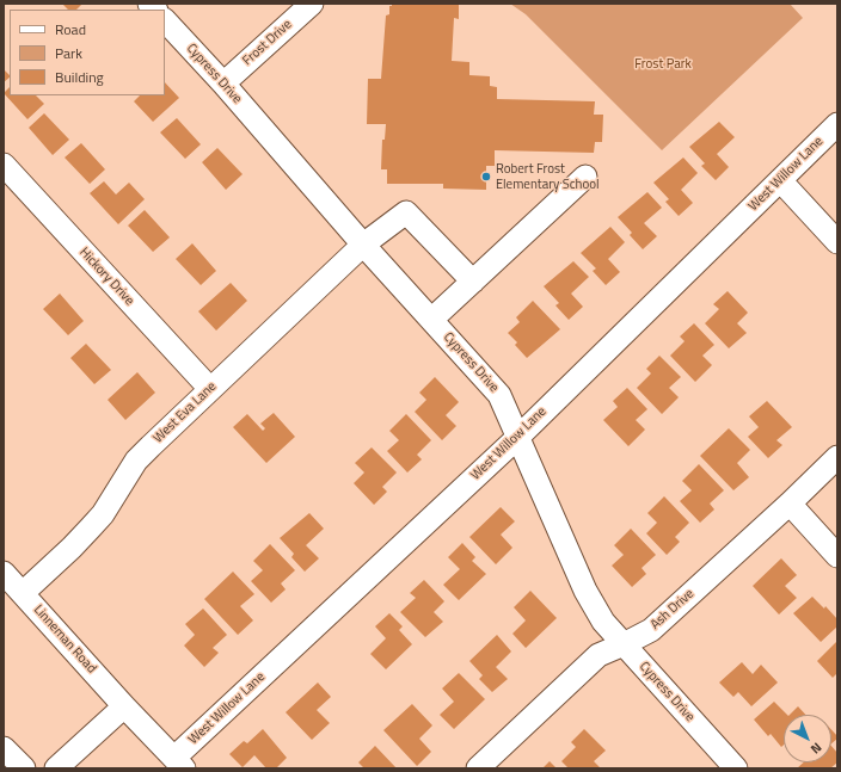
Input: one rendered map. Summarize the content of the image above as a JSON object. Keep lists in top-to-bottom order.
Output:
{
  "streets": {
    "street": [
      "Frost Drive",
      "Cypress Drive",
      "West Willow Lane",
      "Hickory Drive",
      "West Eva Lane",
      "Ash Drive",
      "Linneman Road"
    ]
  },
  "crossings": [
    ["Frost Drive", "Cypress Drive"],
    ["Cypress Drive", "West Willow Lane"],
    ["Cypress Drive", "West Eva Lane"],
    ["Cypress Drive", "Ash Drive"],
    ["West Willow Lane", "Linneman Road"],
    ["Hickory Drive", "West Eva Lane"],
    ["West Eva Lane", "Linneman Road"]
  ],
  "parks": ["Frost Park"],
  "places": ["Robert Frost Elementary School"],
  "legend": ["Road", "Park", "Building"],
  "north": "bottom right"
}
